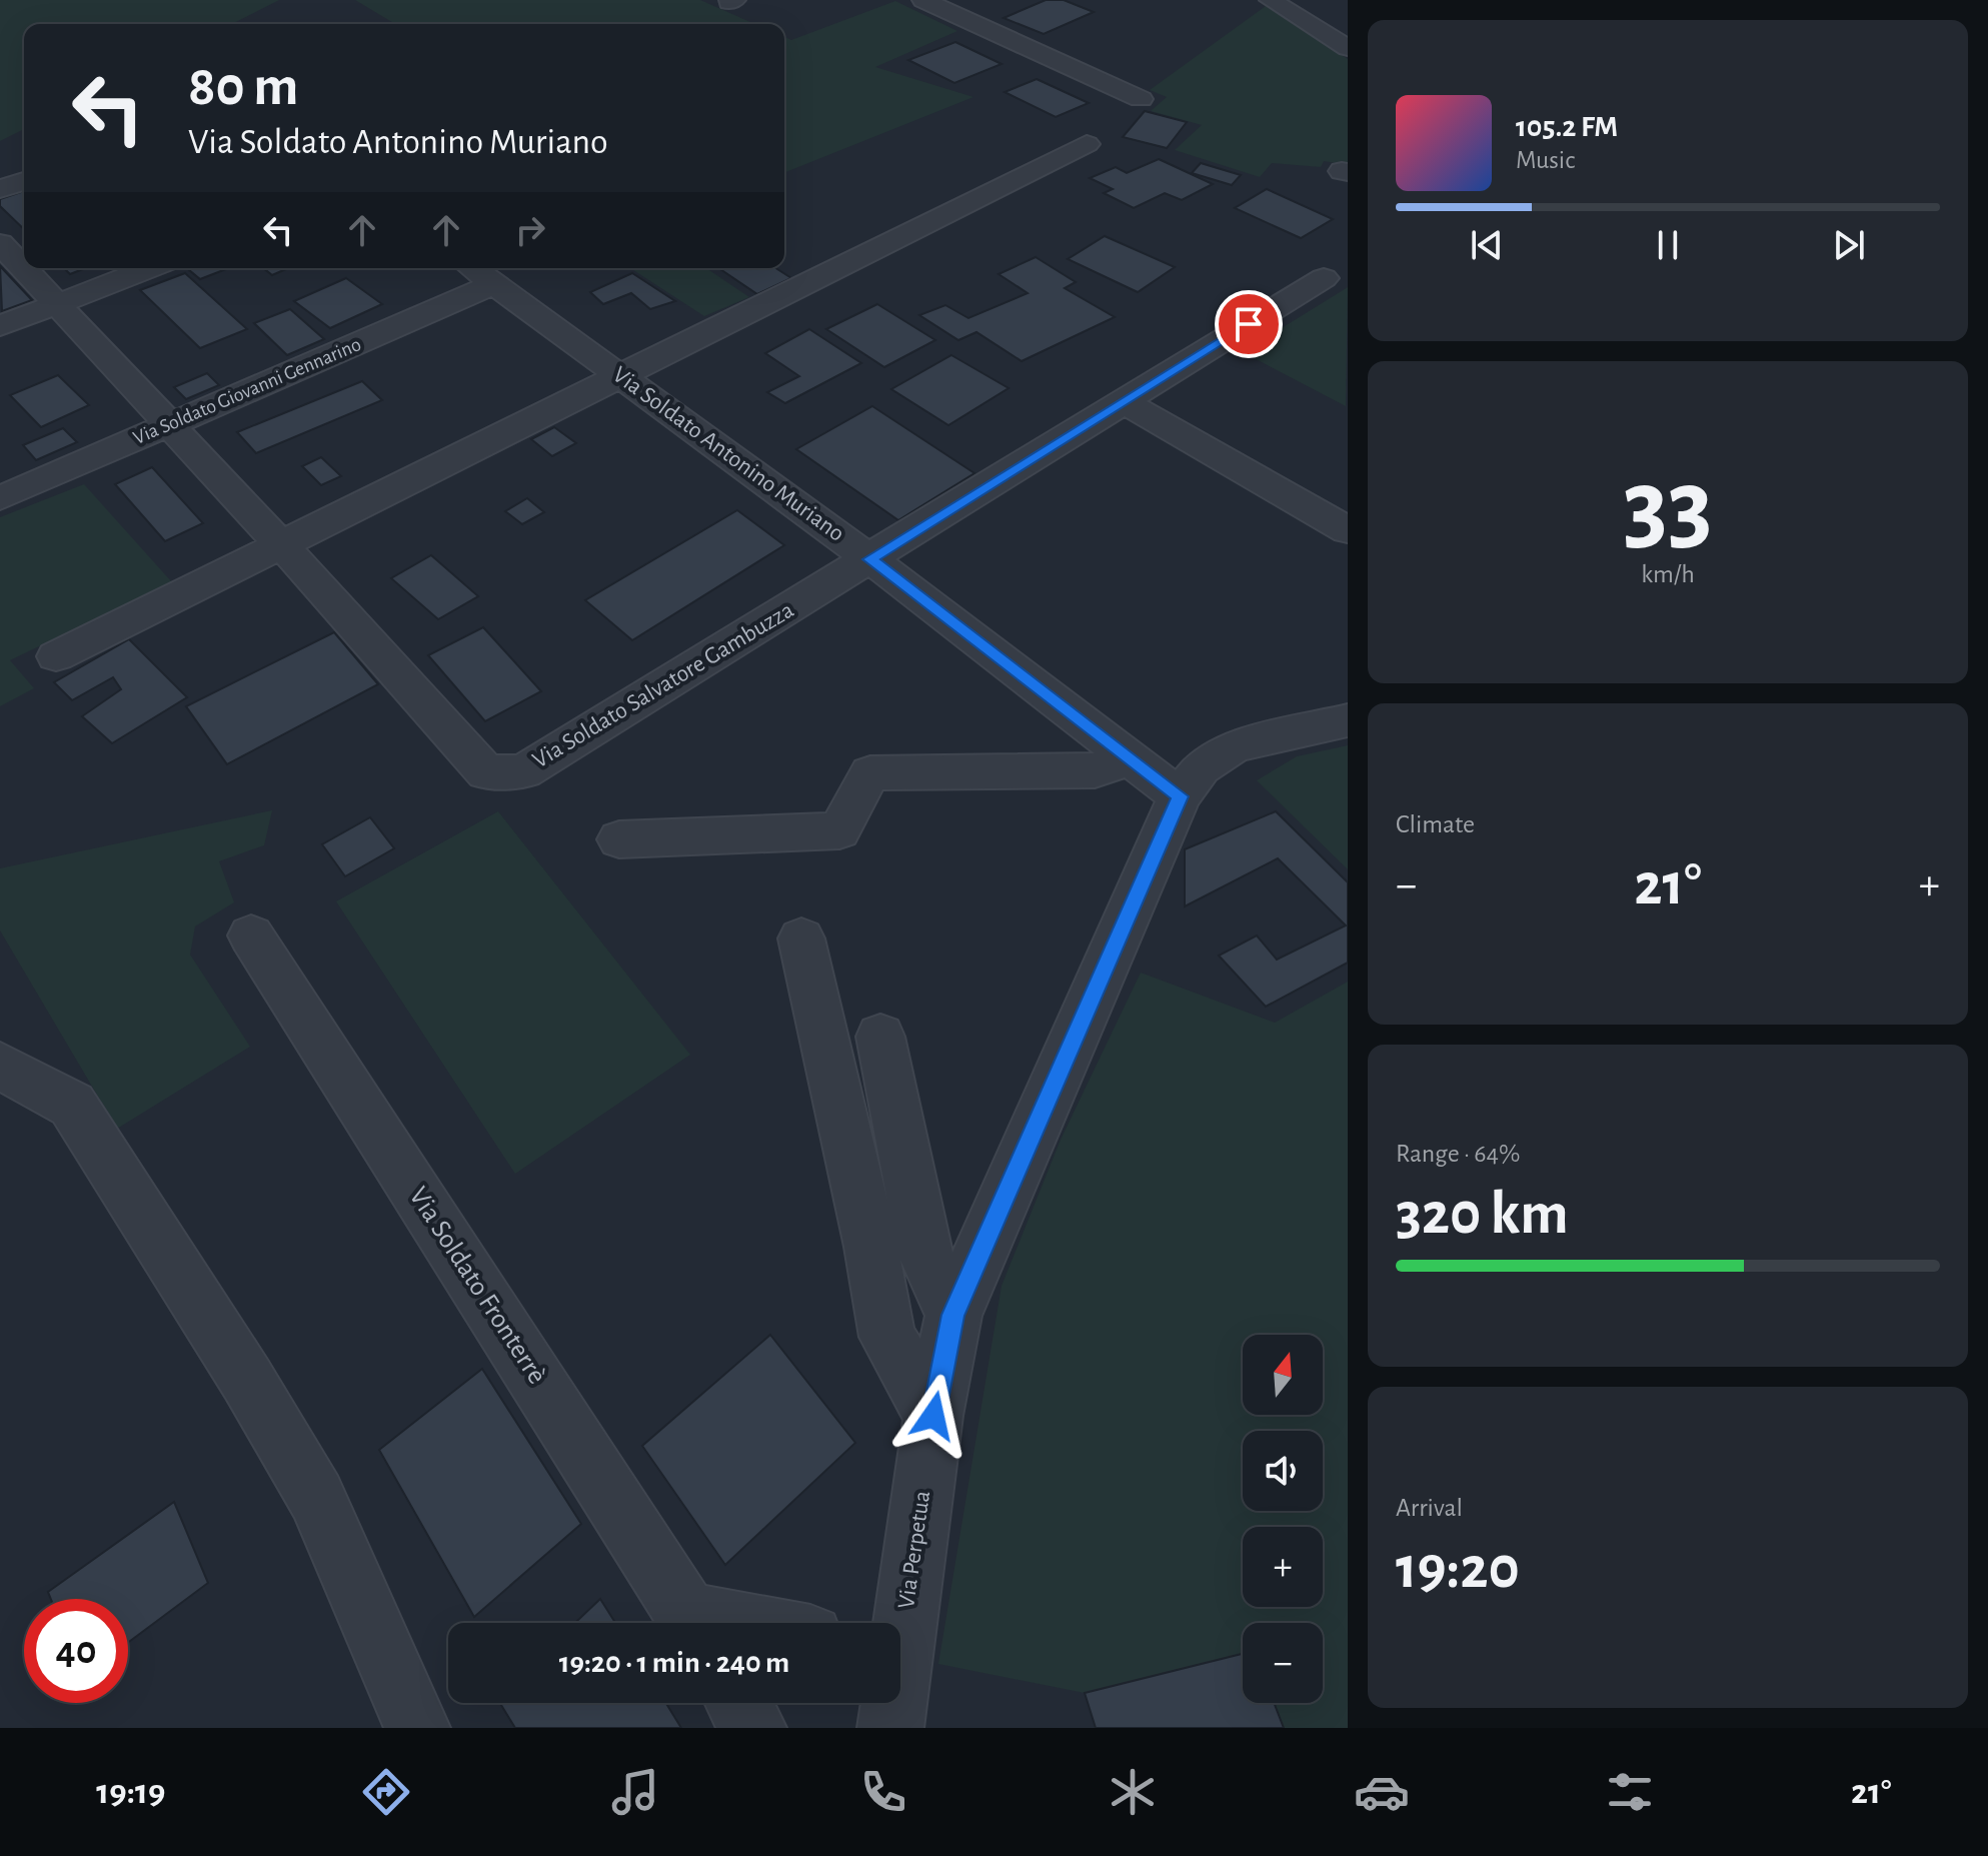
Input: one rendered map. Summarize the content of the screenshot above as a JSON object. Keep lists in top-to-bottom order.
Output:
{
  "streets": {
    "street": [
      "Via Soldato Giovanni Gennarino",
      "Via Soldato Antonino Muriano",
      "Via Soldato Salvatore Gambuzza",
      "Via Soldato Fronterrè",
      "Via Perpetua"
    ]
  },
  "crossings": [
    ["Via Soldato Giovanni Gennarino", "Via Soldato Antonino Muriano"],
    ["Via Soldato Giovanni Gennarino", "Via Soldato Salvatore Gambuzza"],
    ["Via Soldato Antonino Muriano", "Via Soldato Salvatore Gambuzza"],
    ["Via Soldato Antonino Muriano", "Via Perpetua"]
  ],
  "north": "top",
  "page": {
    "turn": ["80 m", "Via Soldato Antonino Muriano"],
    "song": ["105.2 FM", "Music"],
    "tile": [
      ["33", "km/h"],
      "Climate",
      ["Range · 64%", "320 km"],
      ["Arrival", "19:20"]
    ],
    "heat": ["−", "21°", "+"],
    "map_buttons": ["+", "−"],
    "limit": "40",
    "trip": "19:20 · 1 min · 240 m",
    "tabs": ["19:19", "21°"]
  }
}
